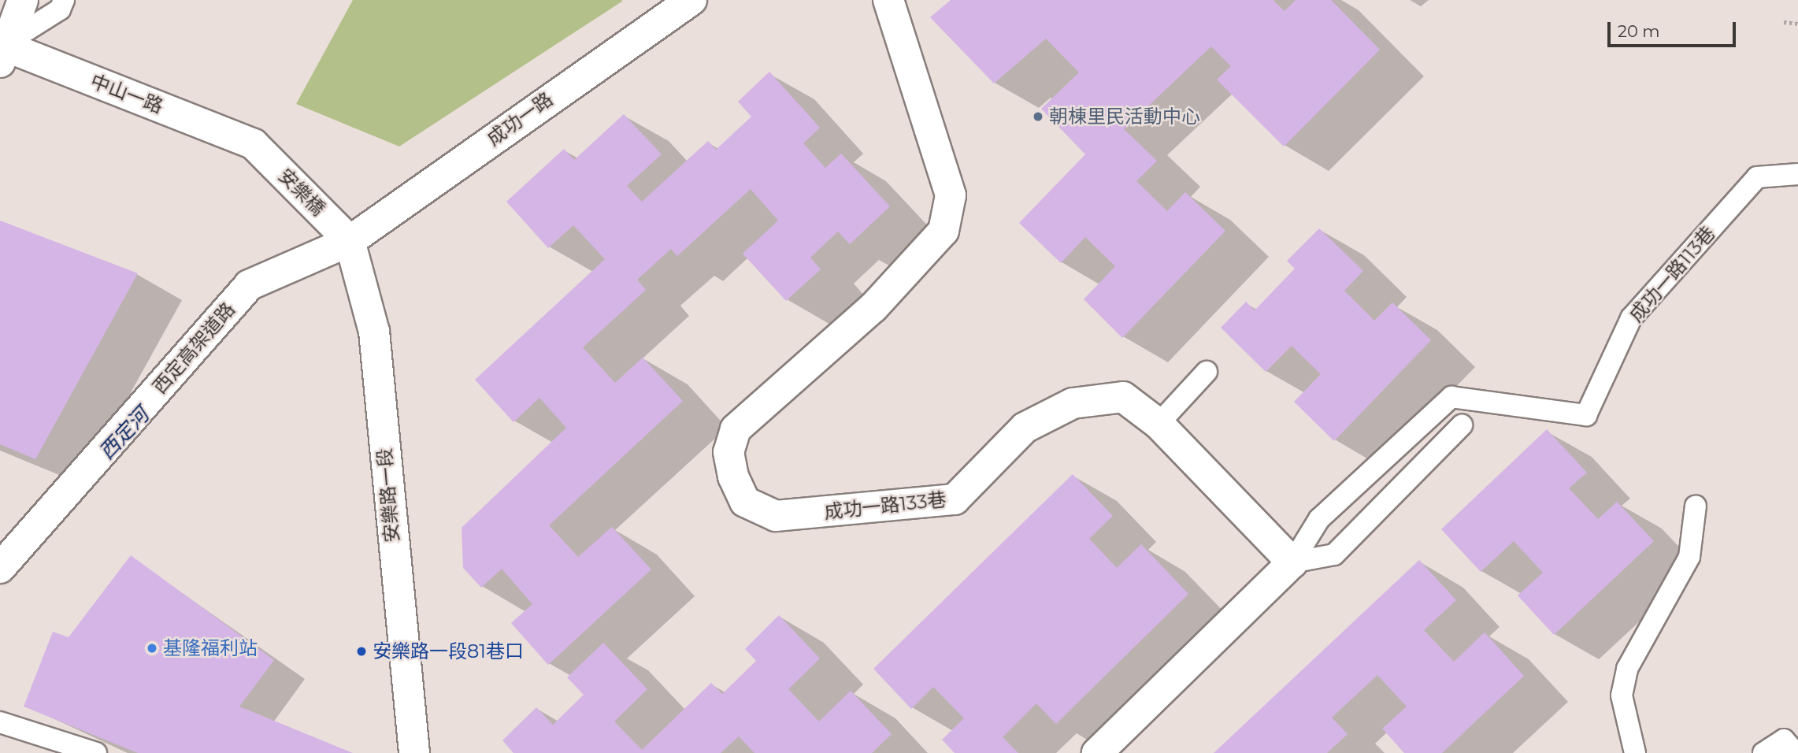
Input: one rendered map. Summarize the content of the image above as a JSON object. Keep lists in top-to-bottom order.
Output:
{
  "streets": {
    "street": [
      "中山一路",
      "成功一路",
      "安樂橋",
      "西定高架道路",
      "安樂路一段",
      "成功一路133巷"
    ],
    "lane": ["成功一路113巷"]
  },
  "crossings": [
    ["中山一路", "安樂橋"],
    ["成功一路", "安樂橋"],
    ["成功一路", "西定高架道路"],
    ["成功一路", "安樂路一段"],
    ["安樂橋", "西定高架道路"],
    ["安樂橋", "安樂路一段"],
    ["成功一路113巷", "成功一路133巷"],
    ["西定高架道路", "安樂路一段"]
  ],
  "water": ["西定河"],
  "places": ["朝棟里民活動中心", "基隆福利站", "安樂路一段81巷口"],
  "scale_bar": "20 m"
}
